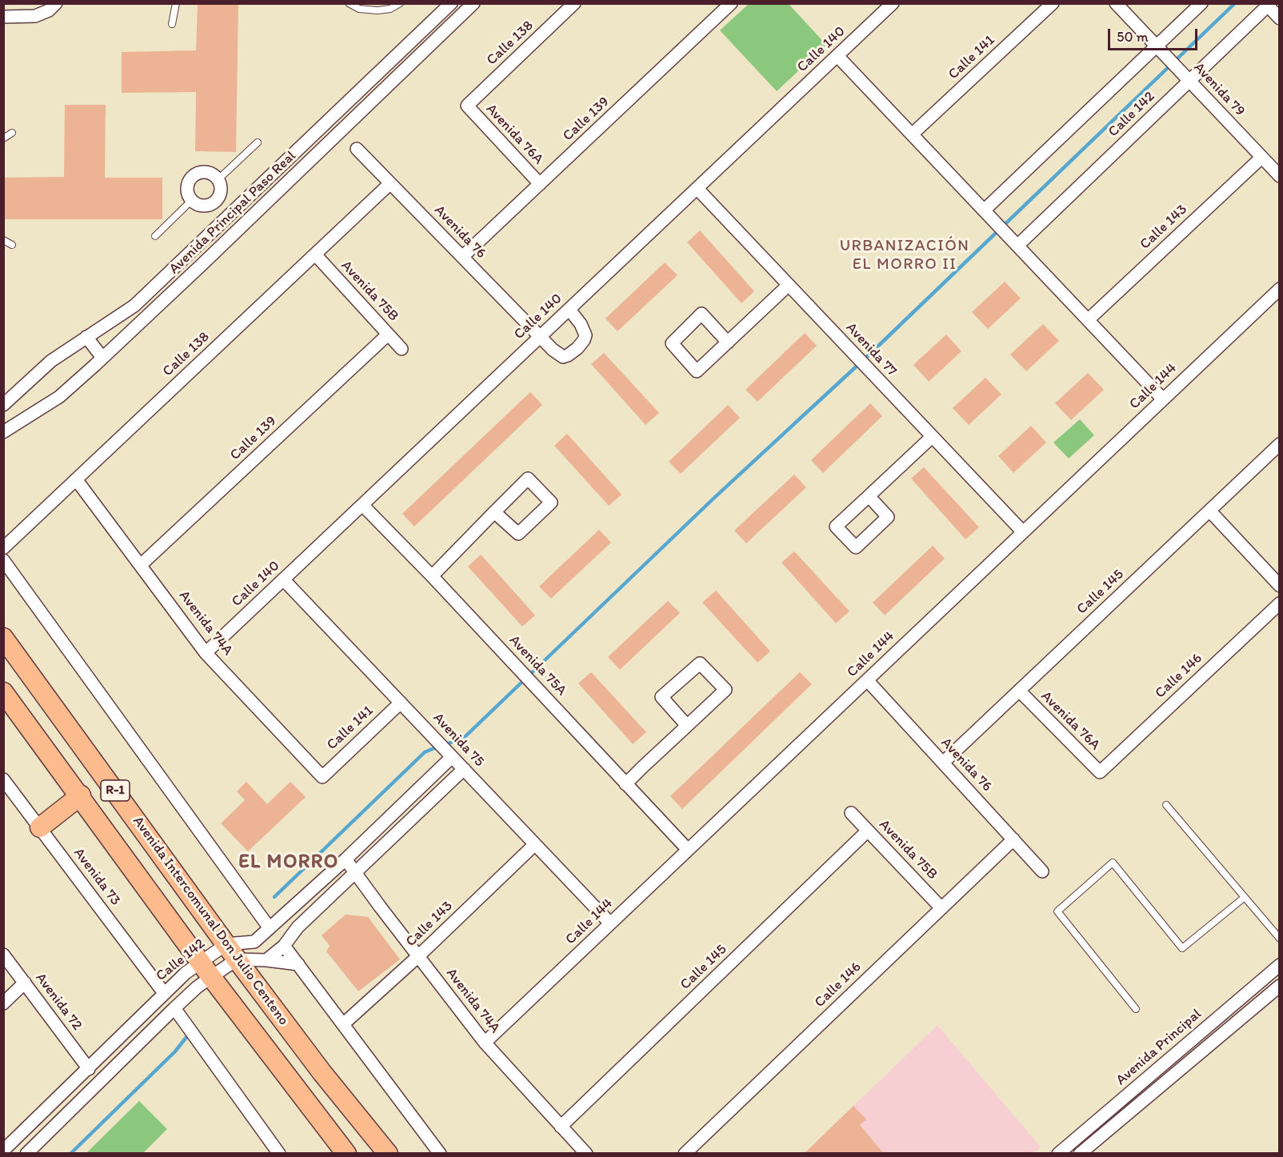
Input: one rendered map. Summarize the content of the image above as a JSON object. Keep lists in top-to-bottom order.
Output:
{
  "streets": {
    "main road": ["R-1", "Avenida Intercomunal Don Julio Centeno"],
    "street": [
      "Calle 138",
      "Calle 140",
      "Calle 141",
      "Avenida 79",
      "Calle 142",
      "Calle 139",
      "Avenida 76A",
      "Avenida Principal Paso Real",
      "Calle 143",
      "Avenida 76",
      "Avenida 75B",
      "Avenida 77",
      "Calle 144",
      "Calle 145",
      "Avenida 74A",
      "Avenida 75A",
      "Calle 146",
      "Avenida 75",
      "Avenida 73",
      "Avenida 72",
      "Avenida Principal"
    ]
  },
  "crossings": [
    ["Calle 138", "Avenida 76A"],
    ["Calle 138", "Avenida 76"],
    ["Calle 138", "Avenida 75B"],
    ["Calle 138", "Avenida 74A"],
    ["Calle 140", "Avenida 76"],
    ["Calle 140", "Avenida 77"],
    ["Calle 140", "Avenida 74A"],
    ["Calle 140", "Avenida 75A"],
    ["Calle 140", "Avenida 75"],
    ["Calle 141", "Avenida 74A"],
    ["Calle 141", "Avenida 75"],
    ["Avenida 79", "Calle 142"],
    ["Avenida 79", "Calle 143"],
    ["Calle 142", "Avenida 74A"],
    ["Calle 142", "Avenida 75"],
    ["Calle 142", "Avenida 73"],
    ["Calle 142", "Avenida Intercomunal Don Julio Centeno"],
    ["Calle 142", "Avenida 72"],
    ["Calle 139", "Avenida 76A"],
    ["Calle 139", "Avenida 76"],
    ["Calle 139", "Avenida 75B"],
    ["Calle 139", "Avenida 74A"],
    ["Avenida 76A", "Calle 145"],
    ["Avenida 76A", "Calle 146"],
    ["Calle 143", "Avenida 74A"],
    ["Calle 143", "Avenida 75"],
    ["Avenida 76", "Calle 144"],
    ["Avenida 76", "Calle 145"],
    ["Avenida 76", "Calle 146"],
    ["Avenida 75B", "Calle 145"],
    ["Avenida 75B", "Calle 146"],
    ["Avenida 77", "Calle 144"],
    ["Calle 144", "Avenida 74A"],
    ["Calle 144", "Avenida 75A"],
    ["Calle 144", "Avenida 75"],
    ["Calle 145", "Avenida 74A"]
  ],
  "districts": ["URBANIZACIÓN EL MORRO II", "EL MORRO"],
  "scale_bar": "50 m"
}
